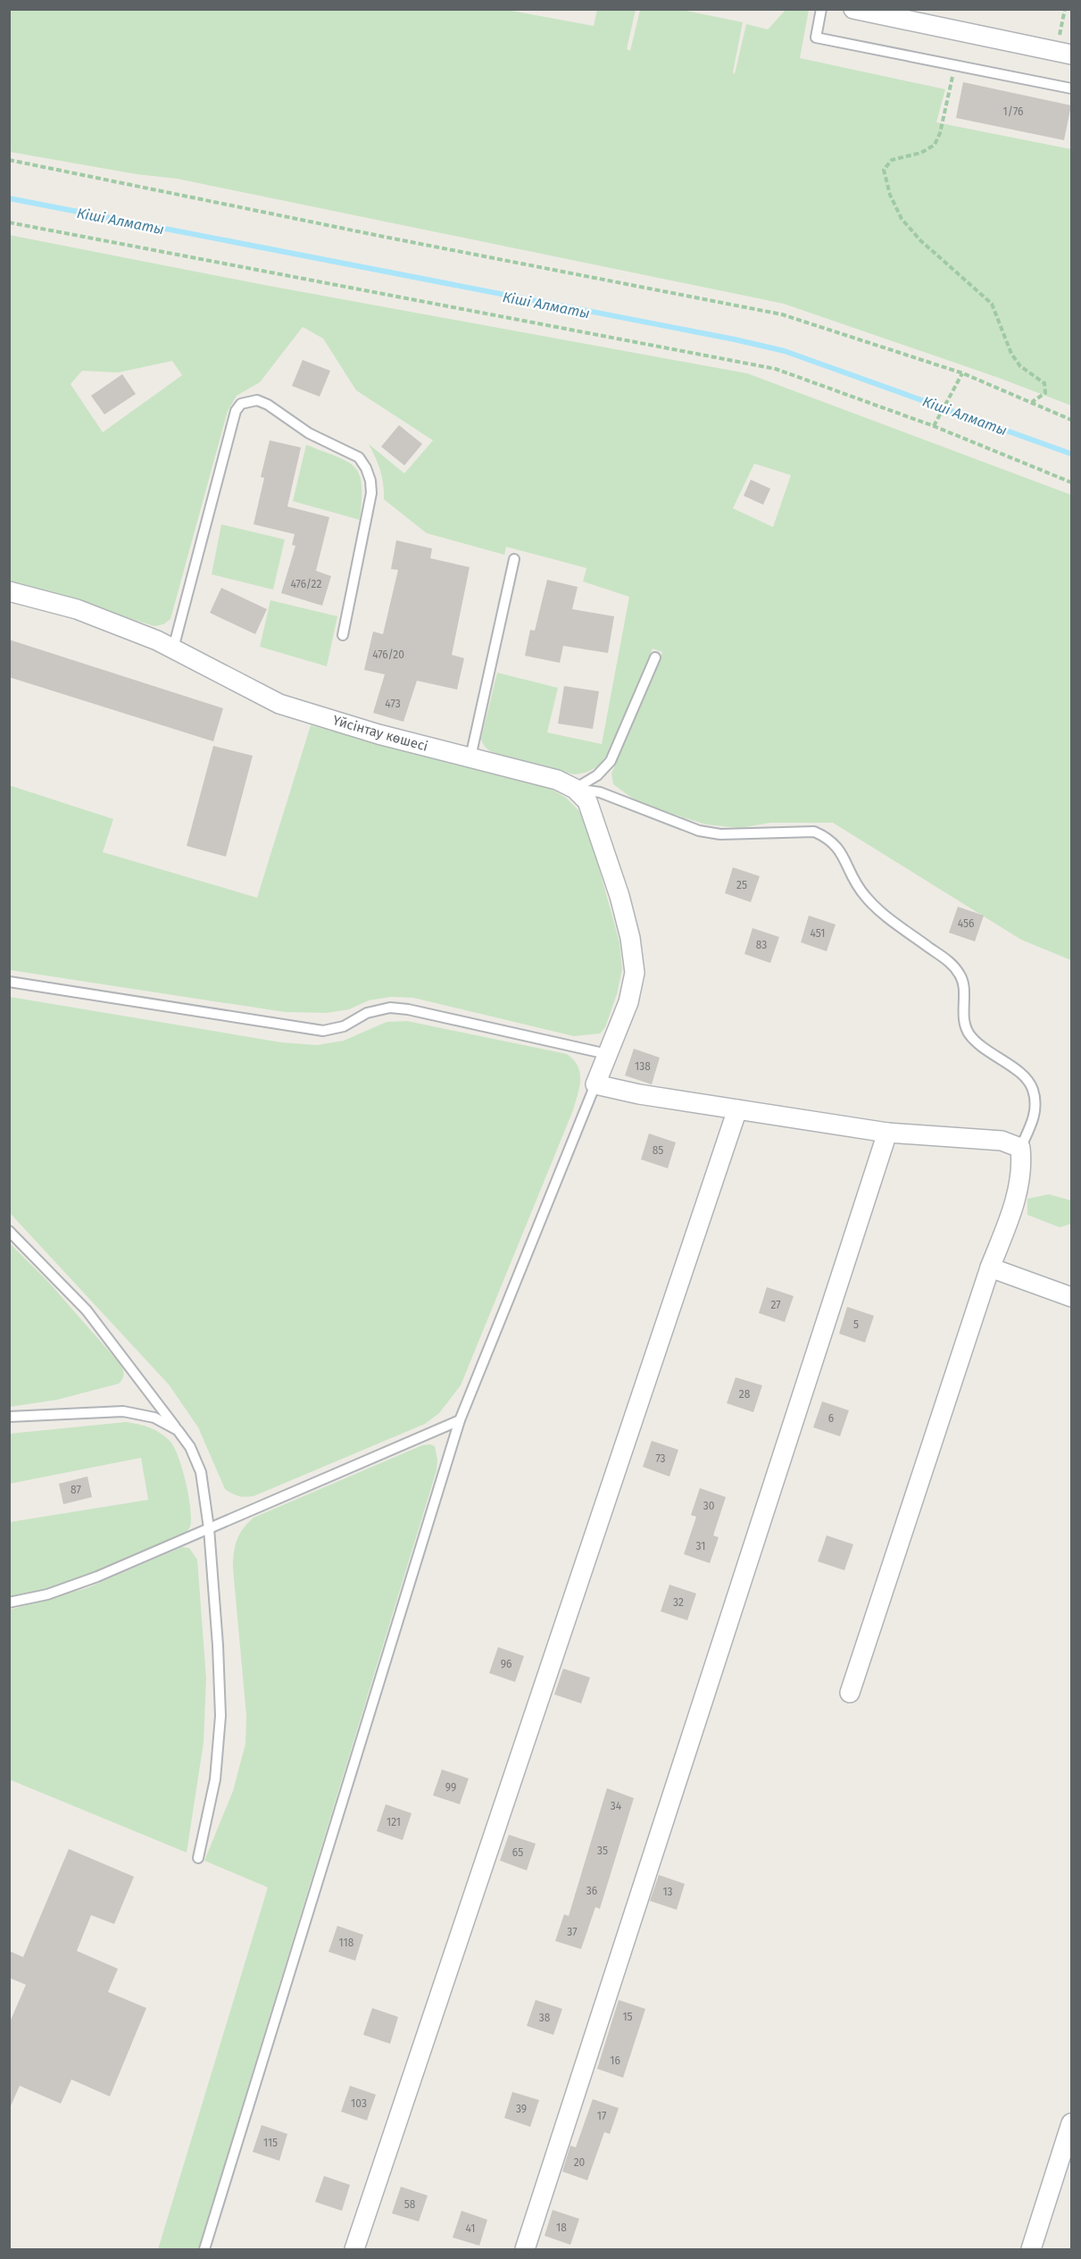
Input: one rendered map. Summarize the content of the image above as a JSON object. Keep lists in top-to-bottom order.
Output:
{
  "streets": {
    "street": ["Үйсінтау көшесі"]
  },
  "water": ["Кіші Алматы"],
  "house_numbers": [
    "1/76",
    "476/22",
    "476/20",
    "473",
    "25",
    "456",
    "451",
    "83",
    "138",
    "85",
    "27",
    "5",
    "28",
    "6",
    "73",
    "87",
    "30",
    "31",
    "32",
    "96",
    "99",
    "34",
    "121",
    "35",
    "65",
    "36",
    "13",
    "37",
    "118",
    "15",
    "38",
    "16",
    "103",
    "39",
    "17",
    "115",
    "20",
    "58",
    "18",
    "41"
  ]
}
